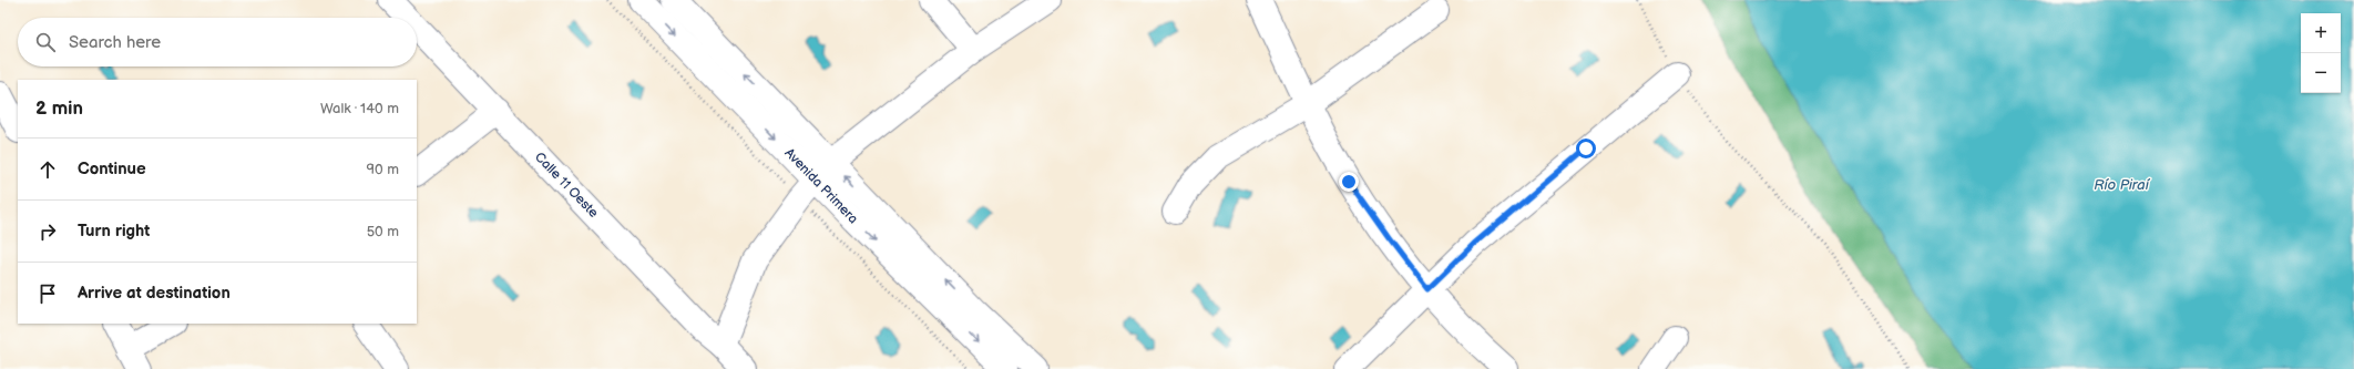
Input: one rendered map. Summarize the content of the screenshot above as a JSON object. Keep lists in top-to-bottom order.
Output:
{
  "streets": {
    "street": ["Calle 11 Oeste", "Avenida Primera"]
  },
  "water": ["Río Piraí"],
  "page": {
    "map_buttons": ["+", "−"],
    "search": "Search here",
    "heading": ["2 min", "Walk · 140 m"],
    "list": [
      ["Continue", "90 m"],
      ["Turn right", "50 m"],
      "Arrive at destination"
    ]
  }
}
